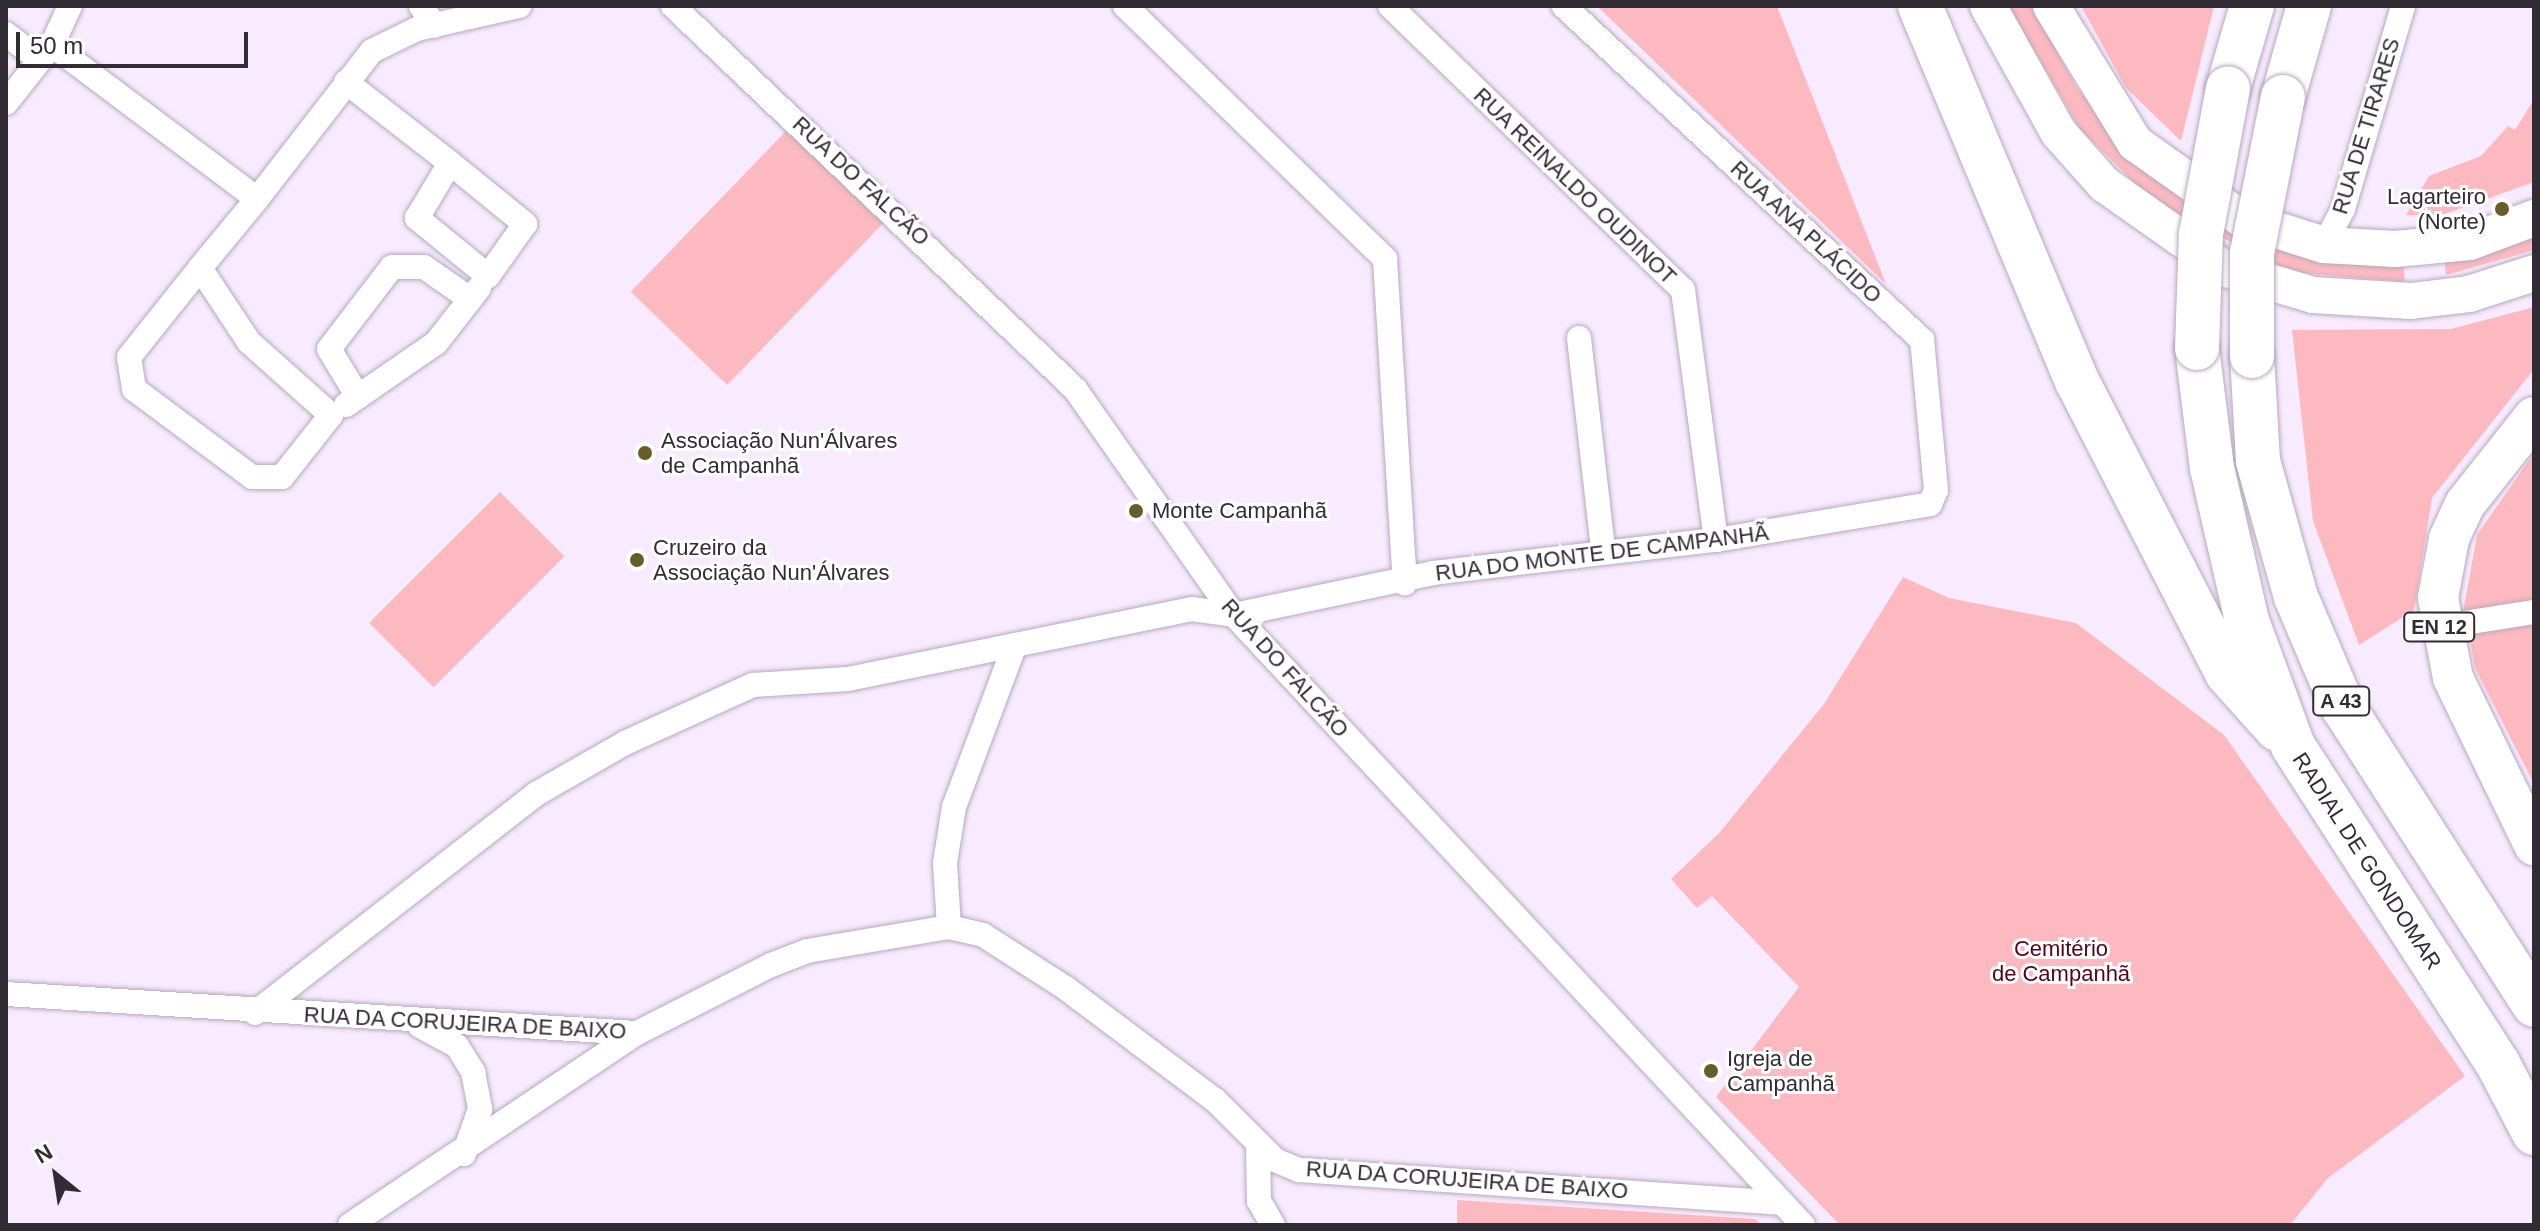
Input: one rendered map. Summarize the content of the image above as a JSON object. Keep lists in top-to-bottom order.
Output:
{
  "streets": {
    "highway": ["A 43", "RADIAL DE GONDOMAR"],
    "main road": ["EN 12"],
    "street": [
      "RUA DE TIRARES",
      "RUA DO FALCÃO",
      "RUA REINALDO OUDINOT",
      "RUA ANA PLÁCIDO",
      "RUA DO MONTE DE CAMPANHÃ",
      "RUA DA CORUJEIRA DE BAIXO"
    ]
  },
  "crossings": [
    ["RUA DO FALCÃO", "RUA DO MONTE DE CAMPANHÃ"],
    ["RUA DO FALCÃO", "RUA DA CORUJEIRA DE BAIXO"],
    ["RUA REINALDO OUDINOT", "RUA DO MONTE DE CAMPANHÃ"],
    ["RUA ANA PLÁCIDO", "RUA DO MONTE DE CAMPANHÃ"],
    ["RUA DO MONTE DE CAMPANHÃ", "RUA DA CORUJEIRA DE BAIXO"]
  ],
  "parks": ["Cemitério de Campanhã"],
  "places": [
    "Lagarteiro (Norte)",
    "Associação Nun'Álvares de Campanhã",
    "Monte Campanhã",
    "Cruzeiro da Associação Nun'Álvares",
    "Igreja de Campanhã"
  ],
  "scale_bar": "50 m",
  "north": "top left"
}
